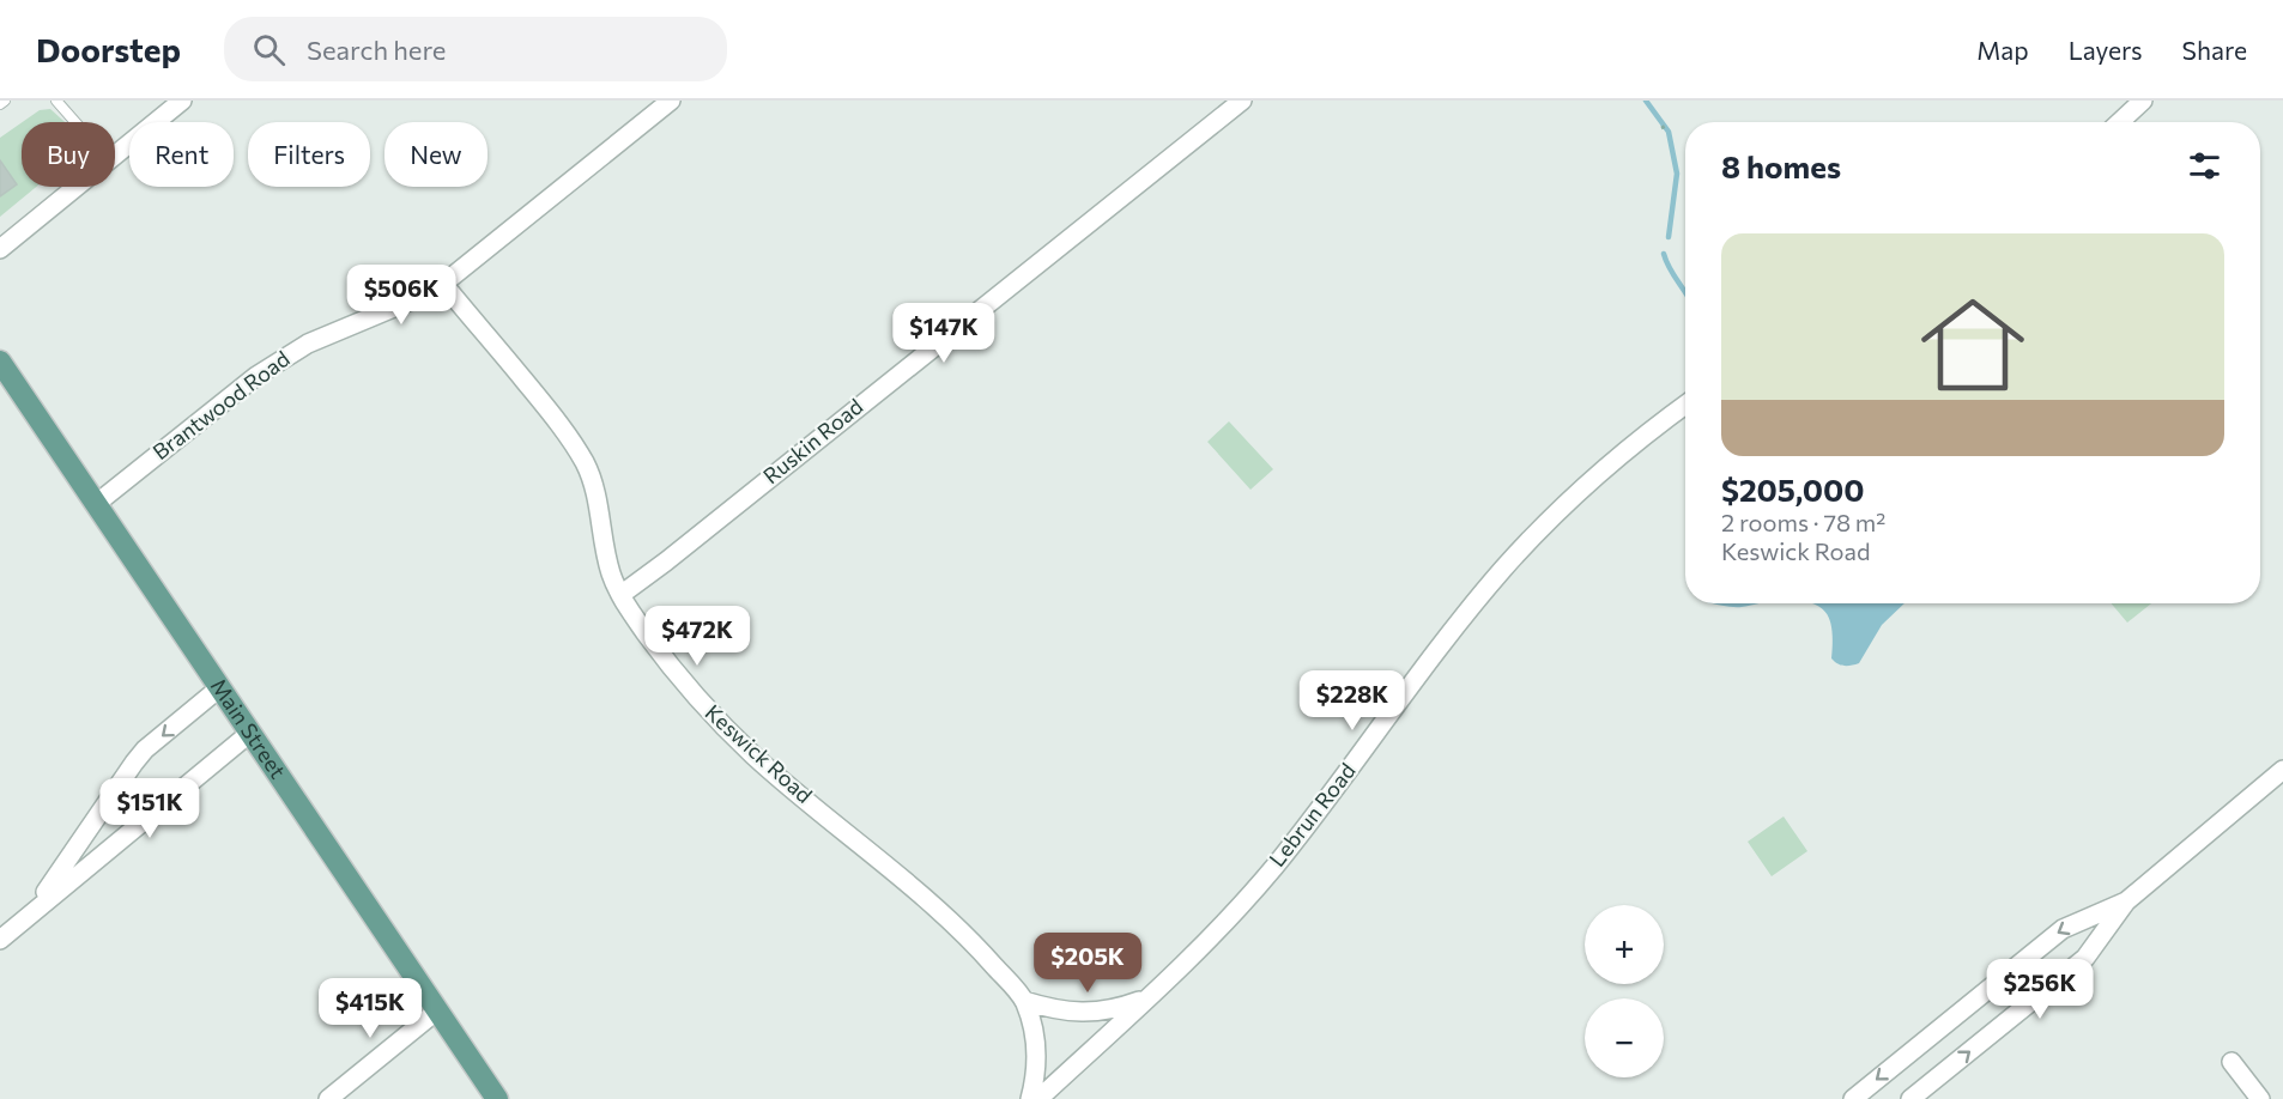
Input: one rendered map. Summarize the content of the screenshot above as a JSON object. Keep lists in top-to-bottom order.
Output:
{
  "streets": {
    "main road": ["Main Street"],
    "street": [
      "Brantwood Road",
      "Ruskin Road",
      "Keswick Road",
      "Lebrun Road"
    ]
  },
  "crossings": [
    ["Brantwood Road", "Main Street"],
    ["Brantwood Road", "Keswick Road"],
    ["Ruskin Road", "Keswick Road"]
  ],
  "page": {
    "header": "Doorstep",
    "search": "Search here",
    "nav": ["Map", "Layers", "Share"],
    "chip": [
      "Buy",
      "Rent",
      "Filters",
      "New"
    ],
    "heading": "8 homes",
    "list": [
      {
        "name": "$205,000",
        "note": "2 rooms · 78 m² · Keswick Road"
      }
    ],
    "price": [
      "$506K",
      "$147K",
      "$472K",
      "$228K",
      "$151K",
      "$205K",
      "$256K",
      "$415K"
    ],
    "map_buttons": ["+", "−"]
  }
}
